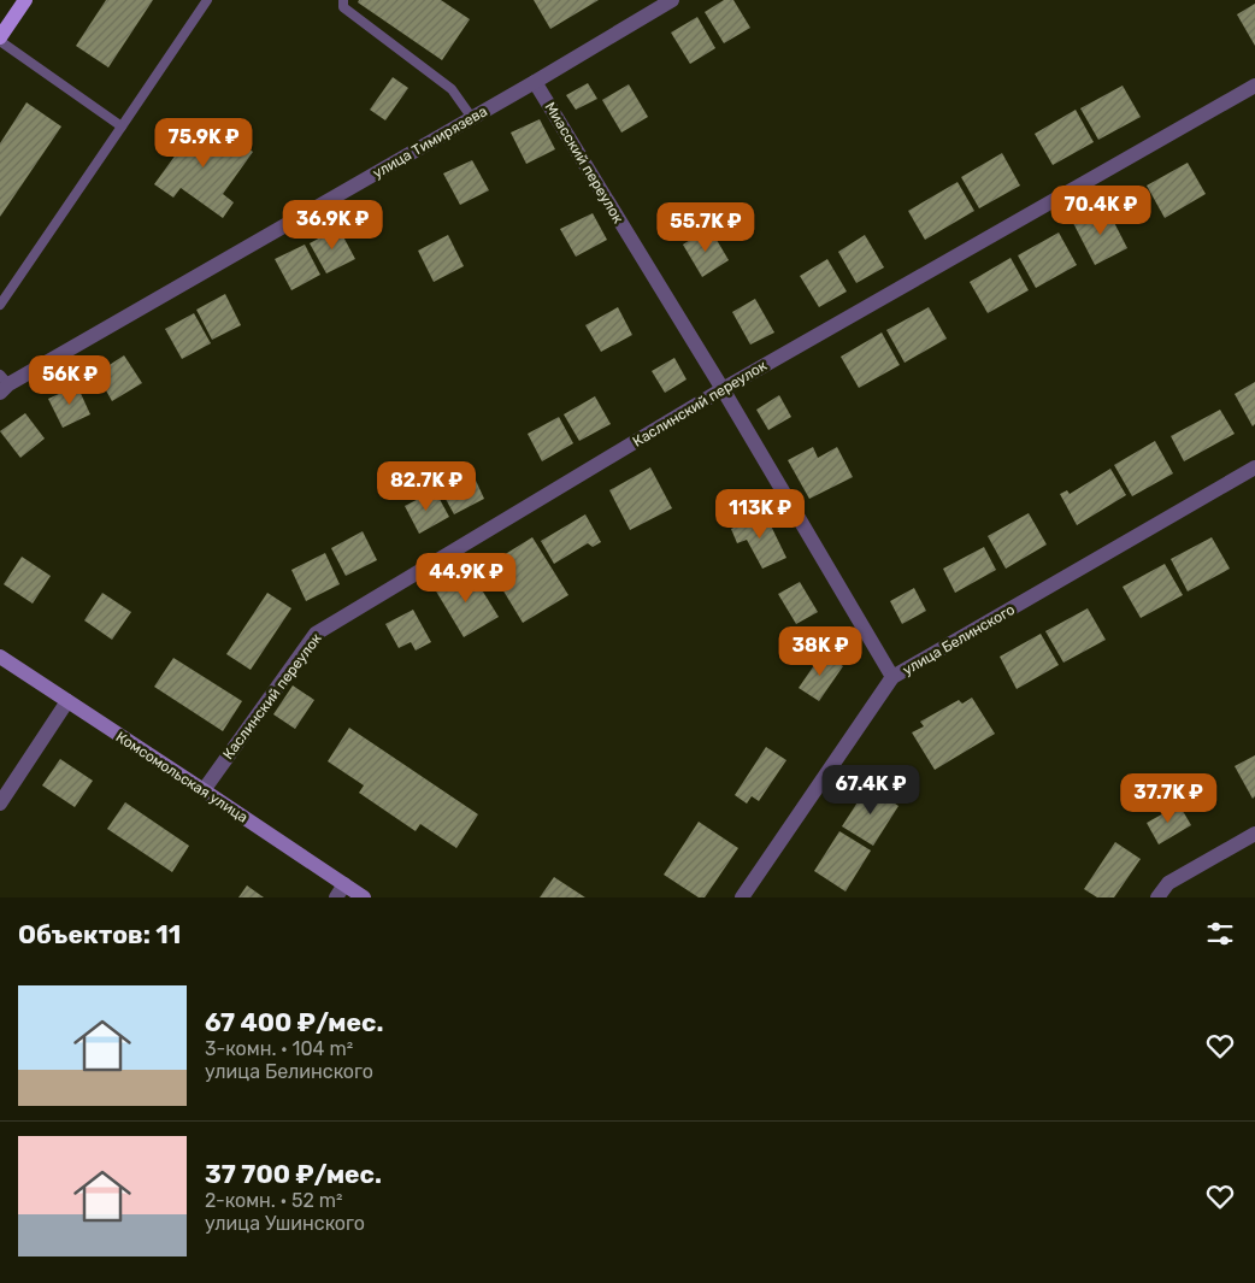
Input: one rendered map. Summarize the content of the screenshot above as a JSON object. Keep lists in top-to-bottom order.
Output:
{
  "streets": {
    "street": [
      "улица Тимирязева",
      "Миасский переулок",
      "Каслинский переулок",
      "улица Белинского",
      "Комсомольская улица"
    ]
  },
  "crossings": [
    ["улица Тимирязева", "Миасский переулок"],
    ["Миасский переулок", "Каслинский переулок"],
    ["Миасский переулок", "улица Белинского"],
    ["Каслинский переулок", "Комсомольская улица"]
  ],
  "page": {
    "price": [
      "75.9K ₽",
      "70.4K ₽",
      "36.9K ₽",
      "55.7K ₽",
      "56K ₽",
      "82.7K ₽",
      "113K ₽",
      "44.9K ₽",
      "38K ₽",
      "67.4K ₽",
      "37.7K ₽"
    ],
    "heading": "Объектов: 11",
    "list": [
      {
        "name": "67 400 ₽/мес.",
        "note": "3-комн. · 104 m² · улица Белинского"
      },
      {
        "name": "37 700 ₽/мес.",
        "note": "2-комн. · 52 m² · улица Ушинского"
      }
    ]
  }
}
